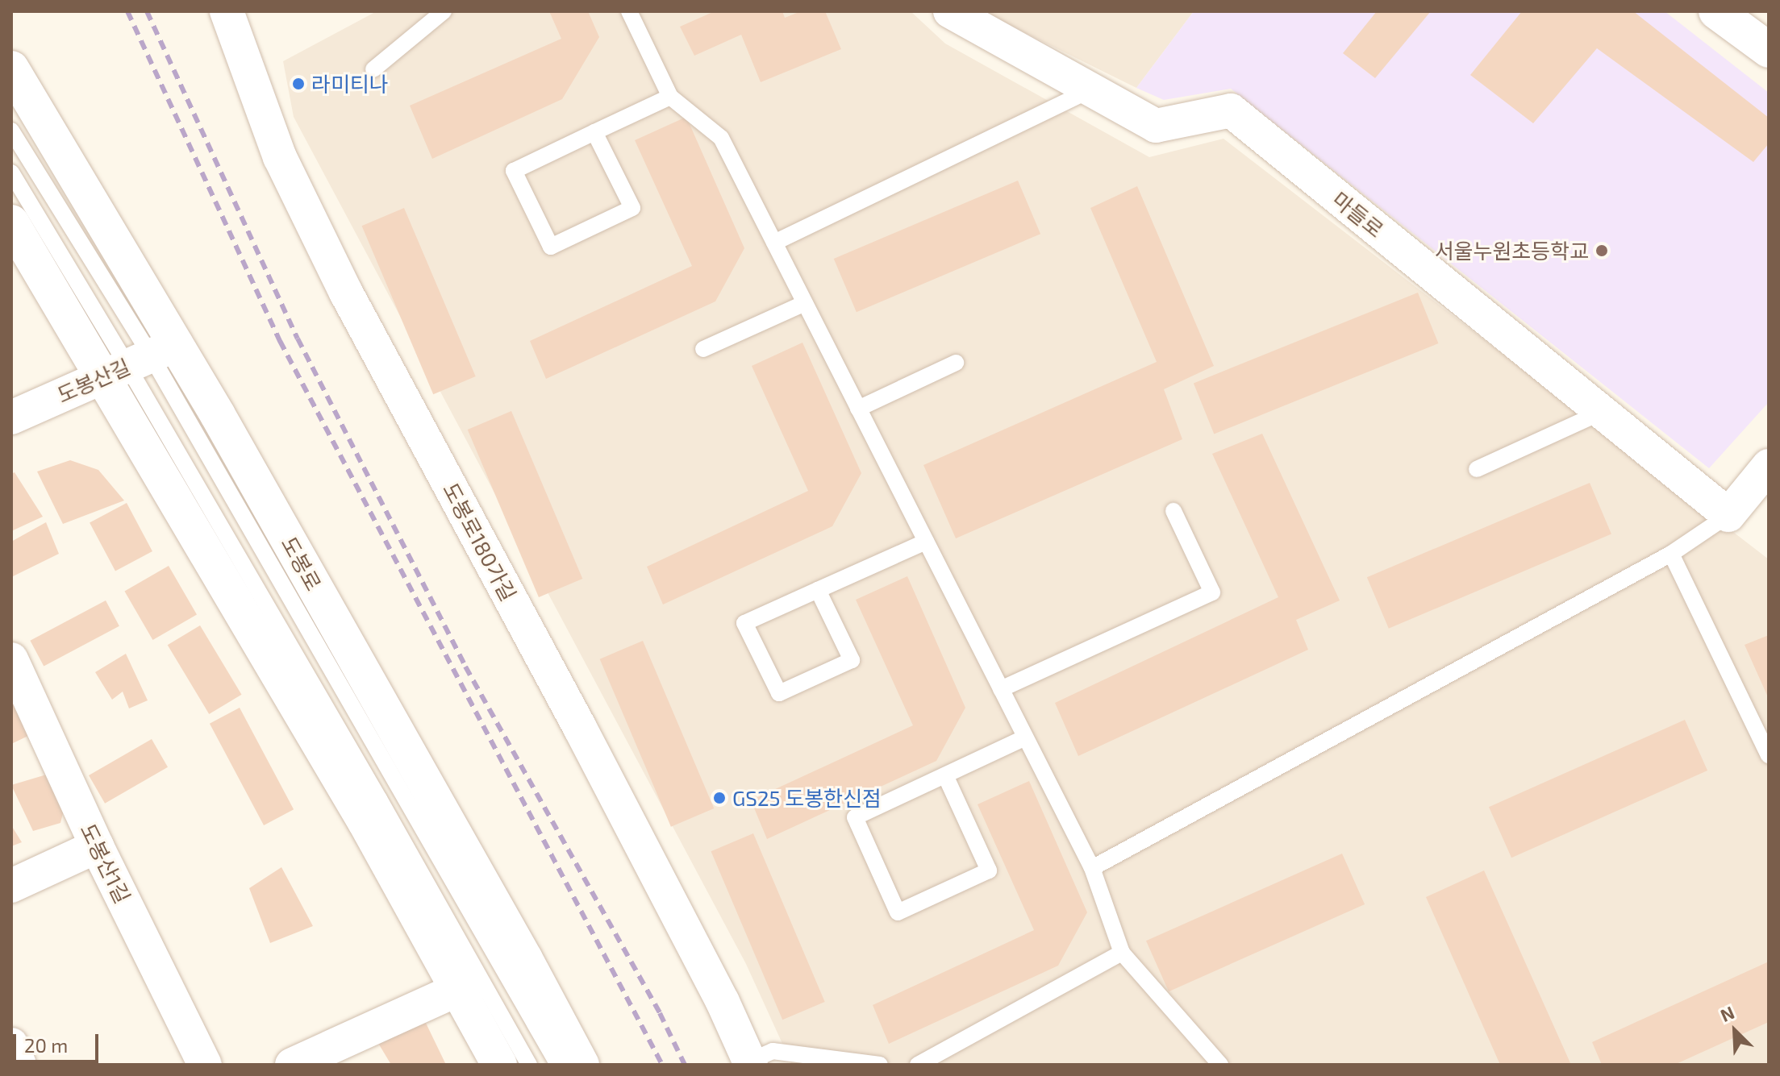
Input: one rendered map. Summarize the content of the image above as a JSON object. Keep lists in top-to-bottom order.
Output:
{
  "streets": {
    "main road": ["도봉로"],
    "street": [
      "마들로",
      "도봉산길",
      "도봉로180가길",
      "도봉산1길"
    ]
  },
  "crossings": [
    ["도봉산길", "도봉로"]
  ],
  "places": ["라미티나", "서울누원초등학교", "GS25 도봉한신점"],
  "scale_bar": "20 m",
  "north": "top left"
}
